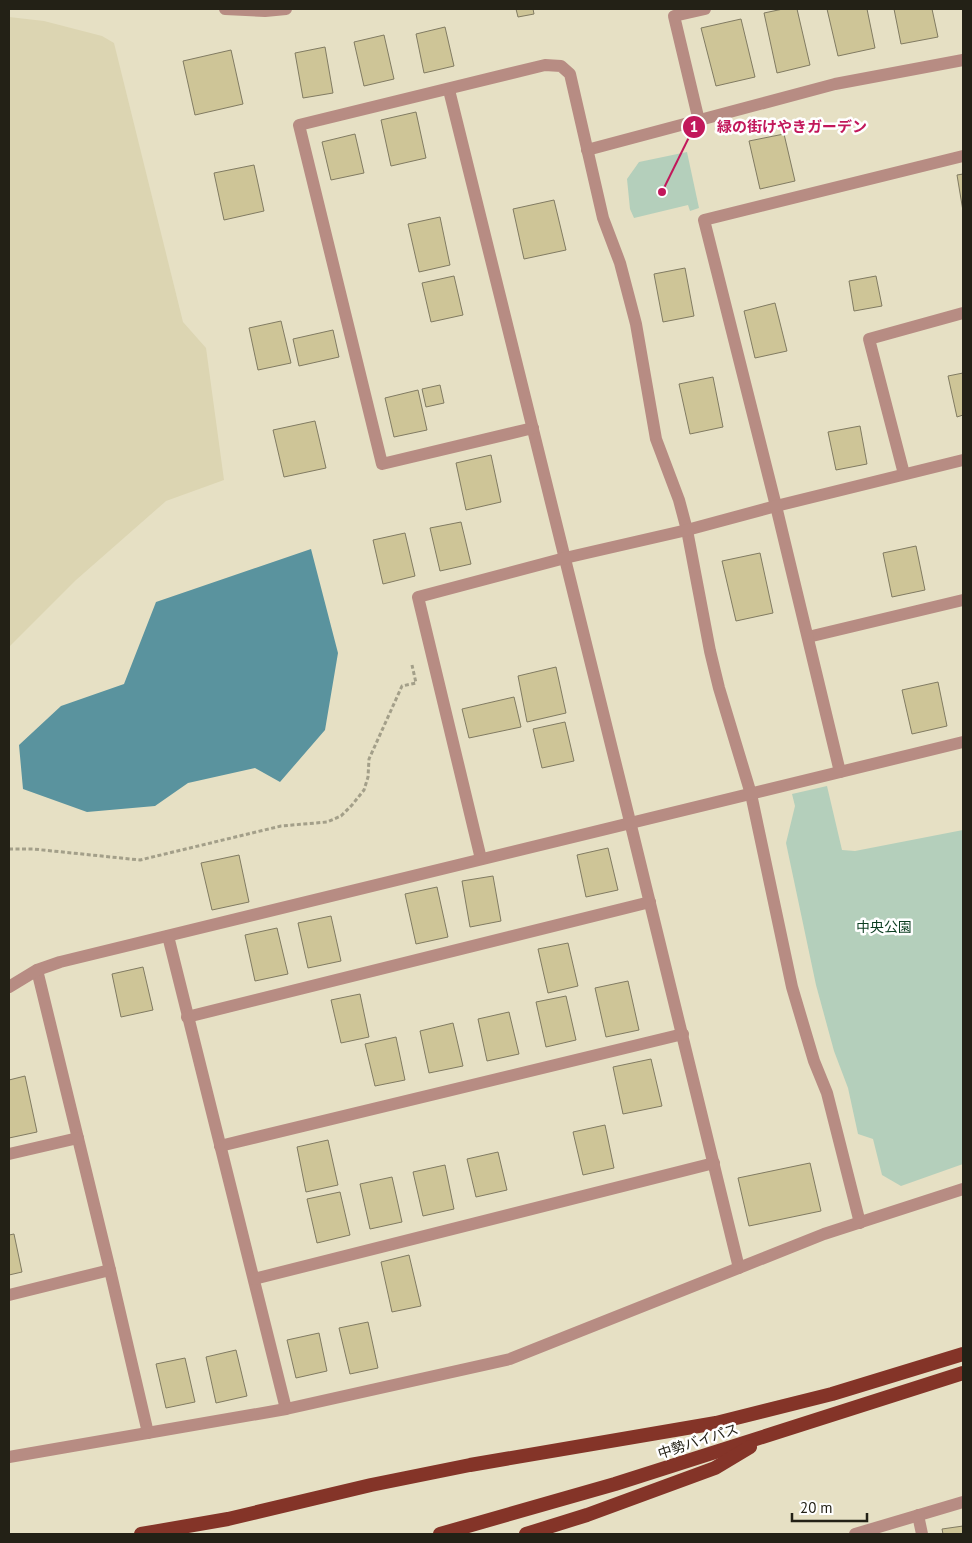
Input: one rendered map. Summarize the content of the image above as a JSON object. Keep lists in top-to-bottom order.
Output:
{
  "streets": {
    "highway": ["中勢バイパス"]
  },
  "parks": ["中央公園"],
  "places": ["緑の街けやきガーデン"],
  "scale_bar": "20 m"
}
